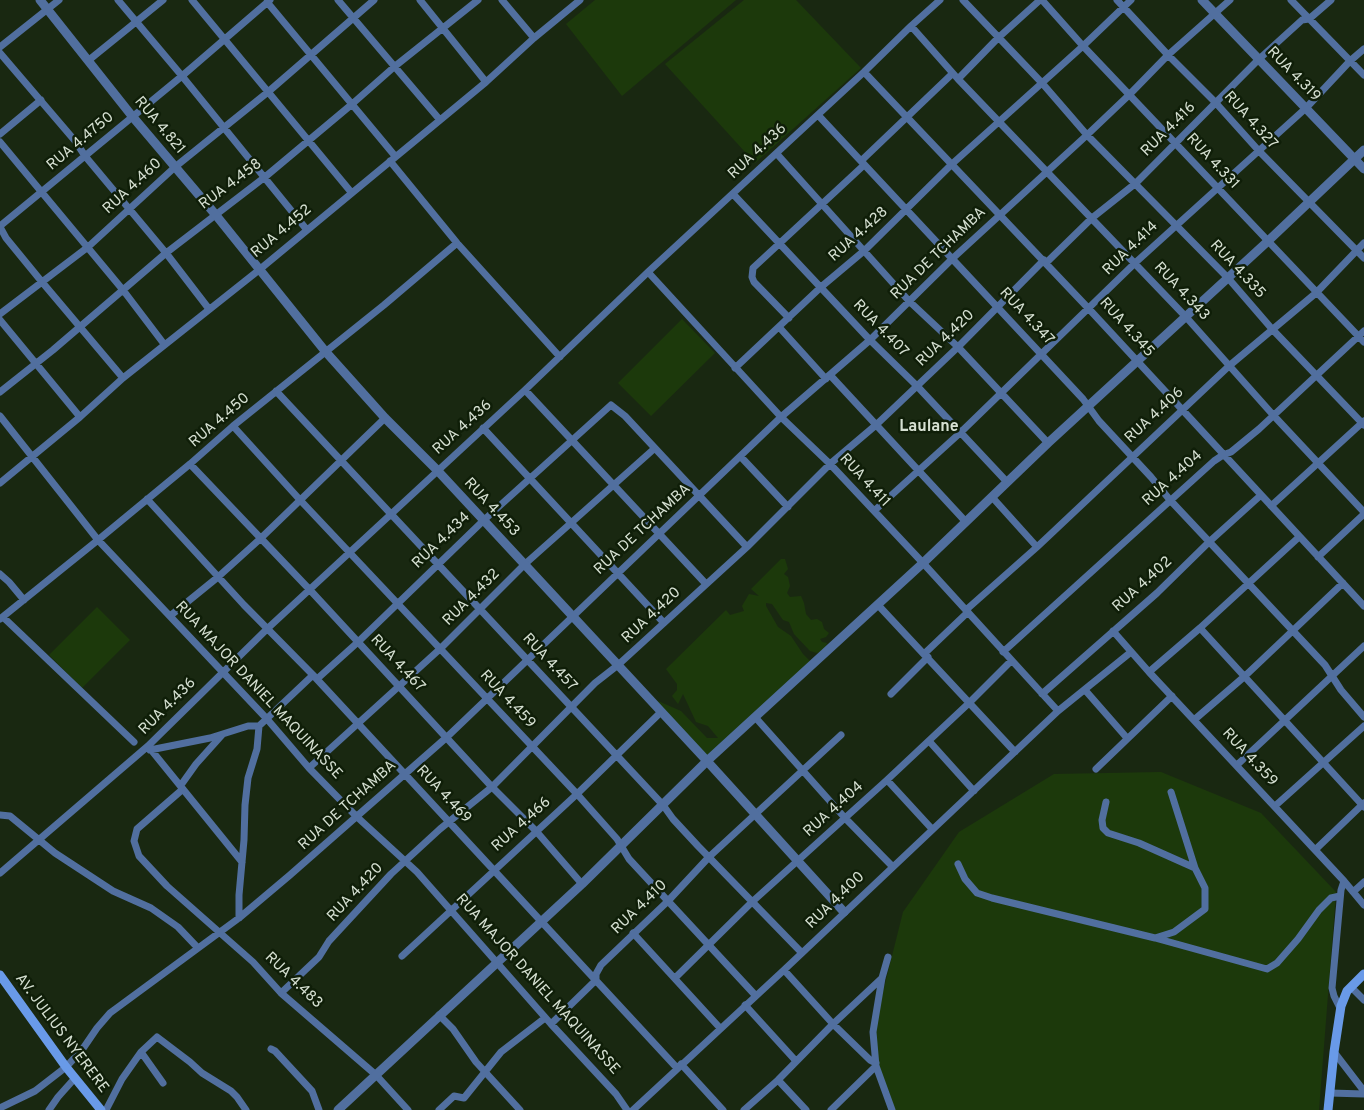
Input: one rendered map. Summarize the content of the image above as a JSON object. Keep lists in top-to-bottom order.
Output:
{
  "streets": {
    "main road": ["AV. JULIUS NYERERE"],
    "street": [
      "RUA 4.319",
      "RUA 4.327",
      "RUA 4.821",
      "RUA 4.416",
      "RUA 4.4750",
      "RUA 4.436",
      "RUA 4.331",
      "RUA 4.458",
      "RUA 4.460",
      "RUA 4.452",
      "RUA 4.428",
      "RUA 4.414",
      "RUA DE TCHAMBA",
      "RUA 4.335",
      "RUA 4.343",
      "RUA 4.347",
      "RUA 4.345",
      "RUA 4.407",
      "RUA 4.420",
      "RUA 4.406",
      "RUA 4.450",
      "RUA 4.404",
      "RUA 4.411",
      "RUA 4.453",
      "RUA 4.434",
      "RUA 4.402",
      "RUA 4.432",
      "RUA 4.457",
      "RUA 4.467",
      "RUA MAJOR DANIEL MAQUINASSE",
      "RUA 4.459",
      "RUA 4.359",
      "RUA 4.469",
      "RUA 4.466",
      "RUA 4.400",
      "RUA 4.410",
      "RUA 4.483"
    ]
  },
  "crossings": [
    ["RUA 4.319", "RUA 4.416"],
    ["RUA 4.319", "RUA 4.414"],
    ["RUA 4.319", "RUA DE TCHAMBA"],
    ["RUA 4.327", "RUA 4.416"],
    ["RUA 4.327", "RUA 4.428"],
    ["RUA 4.327", "RUA 4.414"],
    ["RUA 4.327", "RUA DE TCHAMBA"],
    ["RUA 4.327", "RUA 4.406"],
    ["RUA 4.821", "RUA 4.4750"],
    ["RUA 4.821", "RUA 4.458"],
    ["RUA 4.821", "RUA 4.460"],
    ["RUA 4.821", "RUA 4.452"],
    ["RUA 4.821", "RUA 4.453"],
    ["RUA 4.416", "RUA 4.331"],
    ["RUA 4.416", "RUA 4.335"],
    ["RUA 4.416", "RUA 4.343"],
    ["RUA 4.416", "RUA 4.345"],
    ["RUA 4.416", "RUA 4.420"],
    ["RUA 4.436", "RUA 4.343"],
    ["RUA 4.436", "RUA 4.347"],
    ["RUA 4.436", "RUA 4.345"],
    ["RUA 4.436", "RUA 4.407"],
    ["RUA 4.436", "RUA 4.411"],
    ["RUA 4.436", "RUA 4.453"],
    ["RUA 4.436", "RUA 4.457"],
    ["RUA 4.436", "RUA 4.467"],
    ["RUA 4.436", "RUA MAJOR DANIEL MAQUINASSE"],
    ["RUA 4.436", "RUA 4.459"],
    ["RUA 4.436", "RUA 4.469"],
    ["RUA 4.331", "RUA 4.428"],
    ["RUA 4.331", "RUA 4.414"],
    ["RUA 4.331", "RUA DE TCHAMBA"],
    ["RUA 4.331", "RUA 4.406"],
    ["RUA 4.331", "RUA 4.404"],
    ["RUA 4.452", "RUA 4.453"],
    ["RUA 4.452", "RUA MAJOR DANIEL MAQUINASSE"],
    ["RUA 4.428", "RUA 4.335"],
    ["RUA 4.428", "RUA 4.343"],
    ["RUA 4.428", "RUA 4.347"],
    ["RUA 4.428", "RUA 4.345"],
    ["RUA 4.428", "RUA 4.407"],
    ["RUA 4.428", "RUA 4.411"],
    ["RUA 4.414", "RUA 4.335"],
    ["RUA 4.414", "RUA 4.343"],
    ["RUA 4.414", "RUA 4.347"],
    ["RUA 4.414", "RUA 4.345"],
    ["RUA 4.414", "RUA 4.407"],
    ["RUA 4.414", "RUA 4.411"],
    ["RUA DE TCHAMBA", "RUA 4.335"],
    ["RUA DE TCHAMBA", "RUA 4.343"],
    ["RUA DE TCHAMBA", "RUA 4.347"],
    ["RUA DE TCHAMBA", "RUA 4.345"],
    ["RUA DE TCHAMBA", "RUA 4.407"],
    ["RUA DE TCHAMBA", "RUA 4.411"],
    ["RUA DE TCHAMBA", "RUA 4.453"],
    ["RUA DE TCHAMBA", "RUA 4.457"],
    ["RUA DE TCHAMBA", "RUA 4.467"],
    ["RUA DE TCHAMBA", "RUA MAJOR DANIEL MAQUINASSE"],
    ["RUA DE TCHAMBA", "RUA 4.459"],
    ["RUA DE TCHAMBA", "RUA 4.469"],
    ["RUA DE TCHAMBA", "RUA 4.483"],
    ["RUA DE TCHAMBA", "AV. JULIUS NYERERE"],
    ["RUA 4.335", "RUA 4.406"],
    ["RUA 4.335", "RUA 4.404"],
    ["RUA 4.343", "RUA 4.406"],
    ["RUA 4.343", "RUA 4.404"],
    ["RUA 4.347", "RUA 4.420"],
    ["RUA 4.347", "RUA 4.406"],
    ["RUA 4.347", "RUA 4.404"],
    ["RUA 4.347", "RUA 4.402"],
    ["RUA 4.345", "RUA 4.420"],
    ["RUA 4.345", "RUA 4.406"],
    ["RUA 4.345", "RUA 4.404"],
    ["RUA 4.345", "RUA 4.402"],
    ["RUA 4.407", "RUA 4.420"],
    ["RUA 4.420", "RUA 4.411"],
    ["RUA 4.420", "RUA 4.453"],
    ["RUA 4.420", "RUA 4.457"],
    ["RUA 4.420", "RUA 4.467"],
    ["RUA 4.420", "RUA MAJOR DANIEL MAQUINASSE"],
    ["RUA 4.420", "RUA 4.459"],
    ["RUA 4.420", "RUA 4.469"],
    ["RUA 4.420", "RUA 4.483"],
    ["RUA 4.406", "RUA 4.411"],
    ["RUA 4.450", "RUA 4.453"],
    ["RUA 4.450", "RUA 4.457"],
    ["RUA 4.450", "RUA 4.467"],
    ["RUA 4.450", "RUA MAJOR DANIEL MAQUINASSE"],
    ["RUA 4.450", "RUA 4.459"],
    ["RUA 4.450", "RUA 4.469"],
    ["RUA 4.404", "RUA 4.411"],
    ["RUA 4.404", "RUA 4.453"],
    ["RUA 4.404", "RUA 4.457"],
    ["RUA 4.404", "RUA 4.459"],
    ["RUA 4.411", "RUA 4.402"],
    ["RUA 4.411", "RUA 4.400"],
    ["RUA 4.453", "RUA 4.434"],
    ["RUA 4.453", "RUA 4.432"],
    ["RUA 4.453", "RUA 4.466"],
    ["RUA 4.453", "RUA 4.400"],
    ["RUA 4.453", "RUA 4.410"],
    ["RUA 4.434", "RUA 4.432"],
    ["RUA 4.434", "RUA 4.457"],
    ["RUA 4.434", "RUA 4.467"],
    ["RUA 4.434", "RUA MAJOR DANIEL MAQUINASSE"],
    ["RUA 4.434", "RUA 4.459"],
    ["RUA 4.434", "RUA 4.469"],
    ["RUA 4.402", "RUA 4.359"],
    ["RUA 4.432", "RUA 4.457"],
    ["RUA 4.432", "RUA 4.467"],
    ["RUA 4.432", "RUA MAJOR DANIEL MAQUINASSE"],
    ["RUA 4.432", "RUA 4.459"],
    ["RUA 4.432", "RUA 4.469"],
    ["RUA 4.457", "RUA 4.466"],
    ["RUA 4.457", "RUA 4.400"],
    ["RUA 4.457", "RUA 4.410"],
    ["RUA 4.467", "RUA 4.466"],
    ["RUA MAJOR DANIEL MAQUINASSE", "RUA 4.466"],
    ["RUA MAJOR DANIEL MAQUINASSE", "RUA 4.410"],
    ["RUA 4.459", "RUA 4.466"],
    ["RUA 4.459", "RUA 4.400"],
    ["RUA 4.459", "RUA 4.410"],
    ["RUA 4.359", "RUA 4.400"],
    ["RUA 4.469", "RUA 4.466"],
    ["RUA 4.469", "RUA 4.400"],
    ["RUA 4.469", "RUA 4.410"]
  ],
  "districts": ["Laulane"]
}
